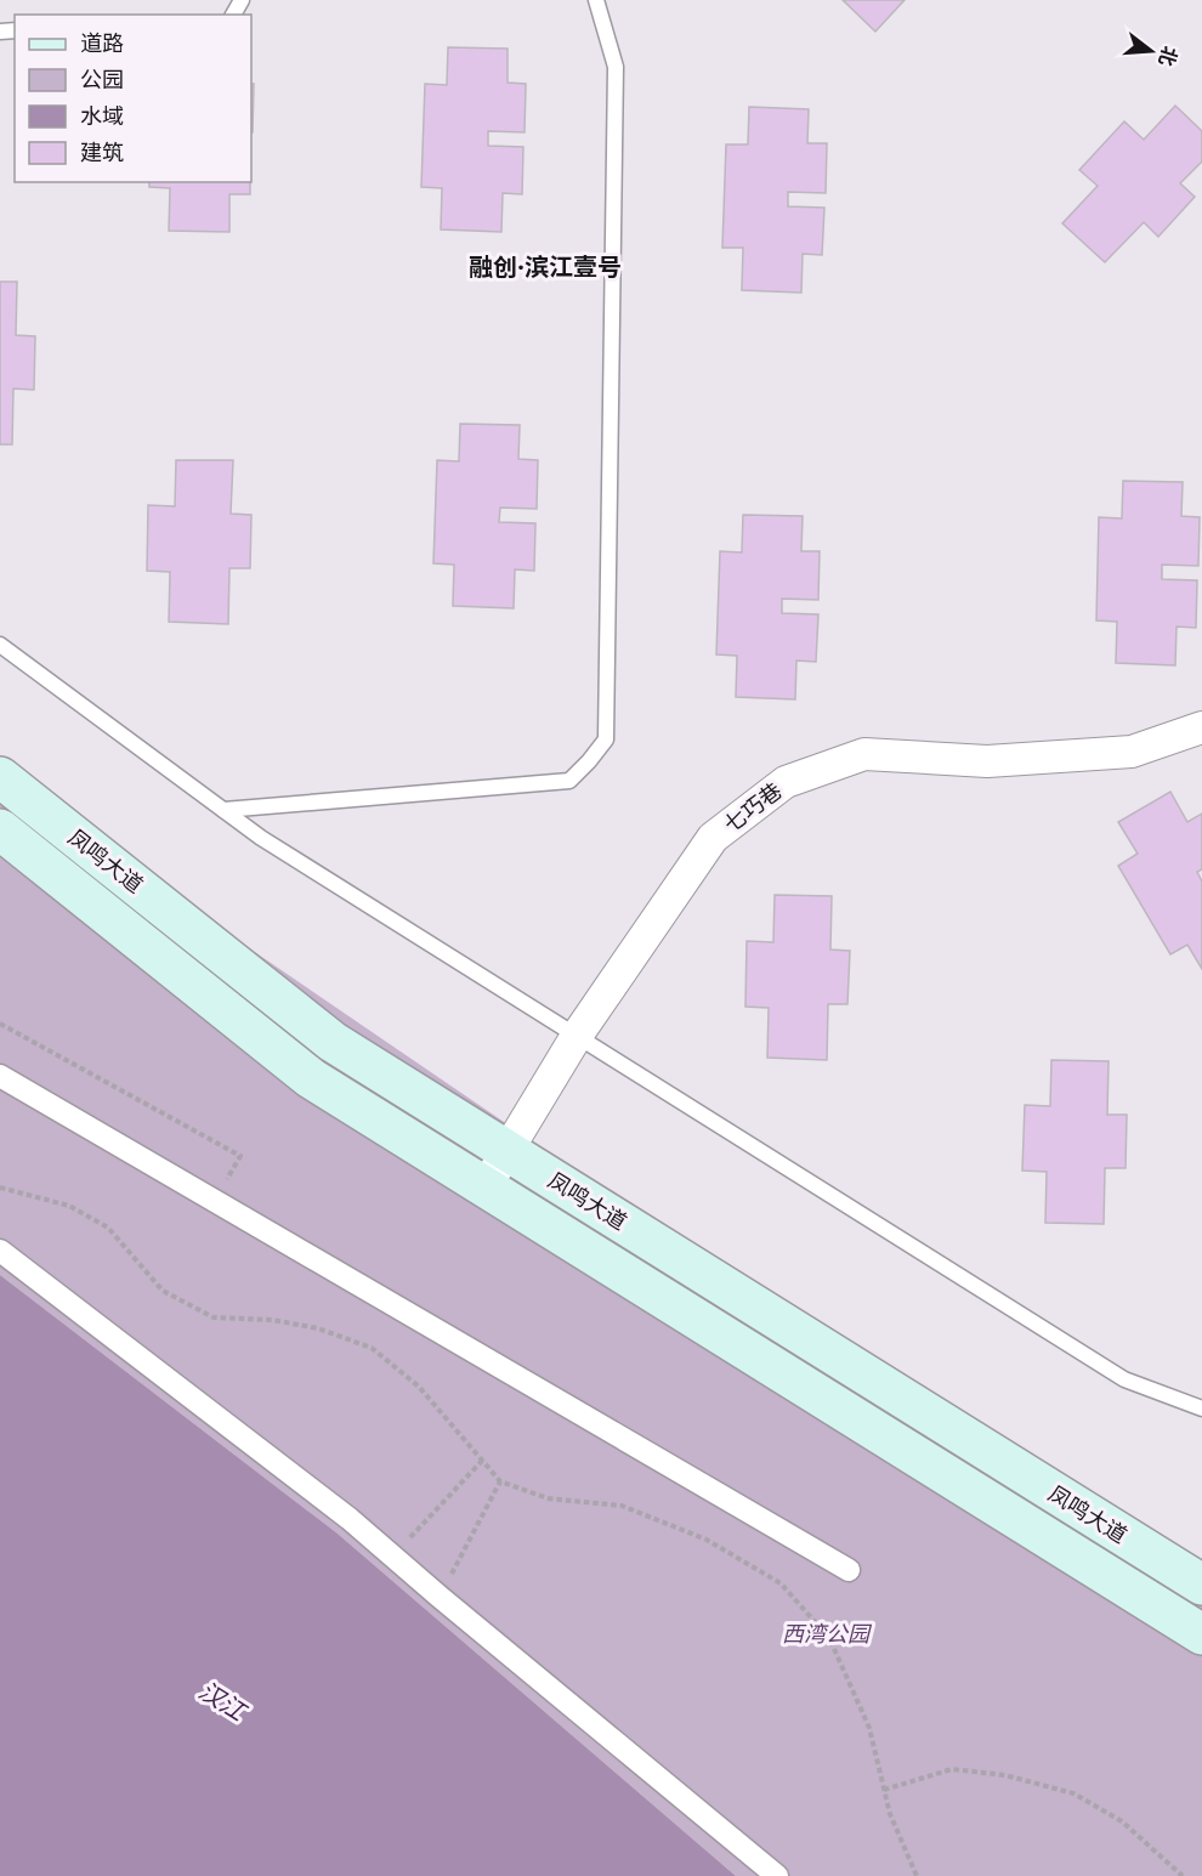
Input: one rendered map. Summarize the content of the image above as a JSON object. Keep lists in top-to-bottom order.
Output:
{
  "streets": {
    "main road": ["凤鸣大道"],
    "street": ["七巧巷"]
  },
  "crossings": [
    ["七巧巷", "凤鸣大道"]
  ],
  "districts": ["融创·滨江壹号"],
  "water": ["汉江"],
  "parks": ["西湾公园"],
  "legend": [
    "道路",
    "公园",
    "水域",
    "建筑"
  ],
  "north": "right"
}
